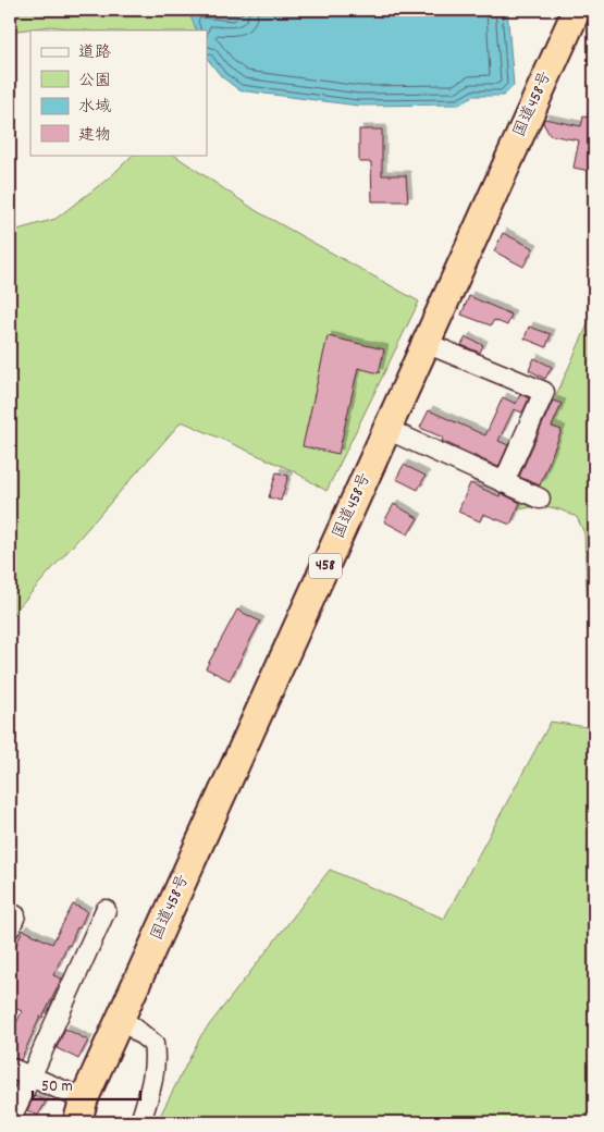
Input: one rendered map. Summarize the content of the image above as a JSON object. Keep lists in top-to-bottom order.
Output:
{
  "streets": {
    "highway": ["国道458号", "458"]
  },
  "legend": [
    "道路",
    "公園",
    "水域",
    "建物"
  ],
  "scale_bar": "50 m"
}
